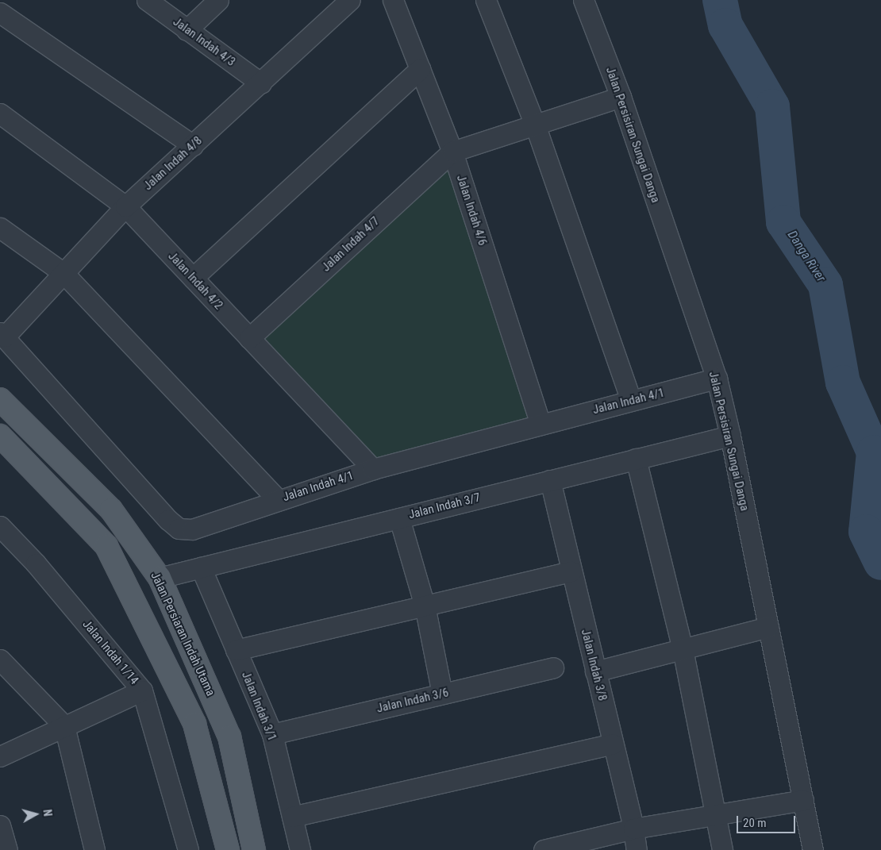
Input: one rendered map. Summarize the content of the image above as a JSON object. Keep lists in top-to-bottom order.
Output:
{
  "streets": {
    "main road": ["Jalan Persiaran Indah Utama"],
    "street": [
      "Jalan Indah 4/3",
      "Jalan Persisiran Sungai Danga",
      "Jalan Indah 4/8",
      "Jalan Indah 4/6",
      "Jalan Indah 4/7",
      "Jalan Indah 4/2",
      "Jalan Indah 4/1",
      "Jalan Indah 3/7",
      "Jalan Indah 1/14",
      "Jalan Indah 3/8",
      "Jalan Indah 3/6",
      "Jalan Indah 3/1"
    ]
  },
  "crossings": [
    ["Jalan Indah 4/3", "Jalan Indah 4/8"],
    ["Jalan Persisiran Sungai Danga", "Jalan Indah 4/1"],
    ["Jalan Persisiran Sungai Danga", "Jalan Indah 3/7"],
    ["Jalan Indah 4/8", "Jalan Indah 4/2"],
    ["Jalan Indah 4/8", "Jalan Indah 4/1"],
    ["Jalan Indah 4/6", "Jalan Indah 4/7"],
    ["Jalan Indah 4/6", "Jalan Indah 4/1"],
    ["Jalan Indah 4/7", "Jalan Indah 4/2"],
    ["Jalan Indah 4/2", "Jalan Indah 4/1"],
    ["Jalan Indah 3/7", "Jalan Persiaran Indah Utama"],
    ["Jalan Indah 3/7", "Jalan Indah 3/8"],
    ["Jalan Indah 3/7", "Jalan Indah 3/1"],
    ["Jalan Indah 3/6", "Jalan Indah 3/1"]
  ],
  "water": ["Danga River"],
  "scale_bar": "20 m",
  "north": "right"
}
